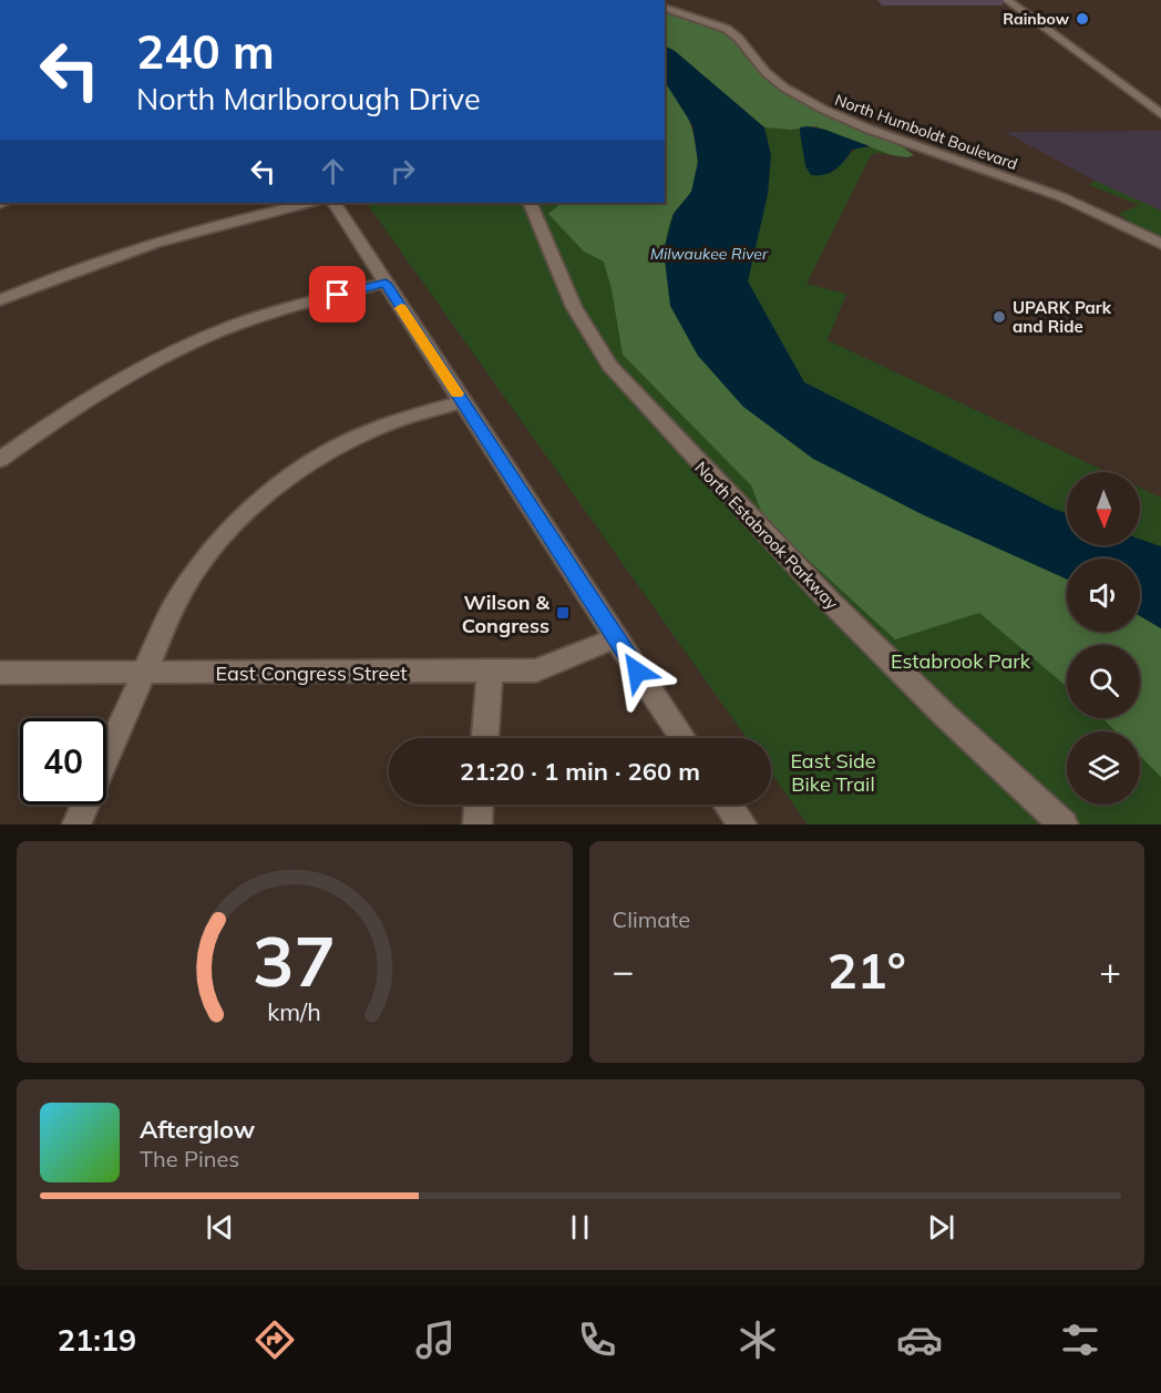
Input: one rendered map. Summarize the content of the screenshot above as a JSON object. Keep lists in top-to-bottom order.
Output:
{
  "streets": {
    "street": ["North Humboldt Boulevard", "North Estabrook Parkway", "East Congress Street"]
  },
  "water": ["Milwaukee River"],
  "parks": ["Estabrook Park", "East Side Bike Trail"],
  "places": {
    "other": ["Rainbow", "UPARK Park and Ride"],
    "transit": ["Wilson & Congress"]
  },
  "north": "bottom",
  "page": {
    "turn": ["240 m", "North Marlborough Drive"],
    "limit": "40",
    "trip": "21:20 · 1 min · 260 m",
    "tile": "Climate",
    "heat": ["−", "21°", "+"],
    "song": ["Afterglow", "The Pines"],
    "tabs": "21:19",
    "gauge": ["37", "km/h"]
  }
}
